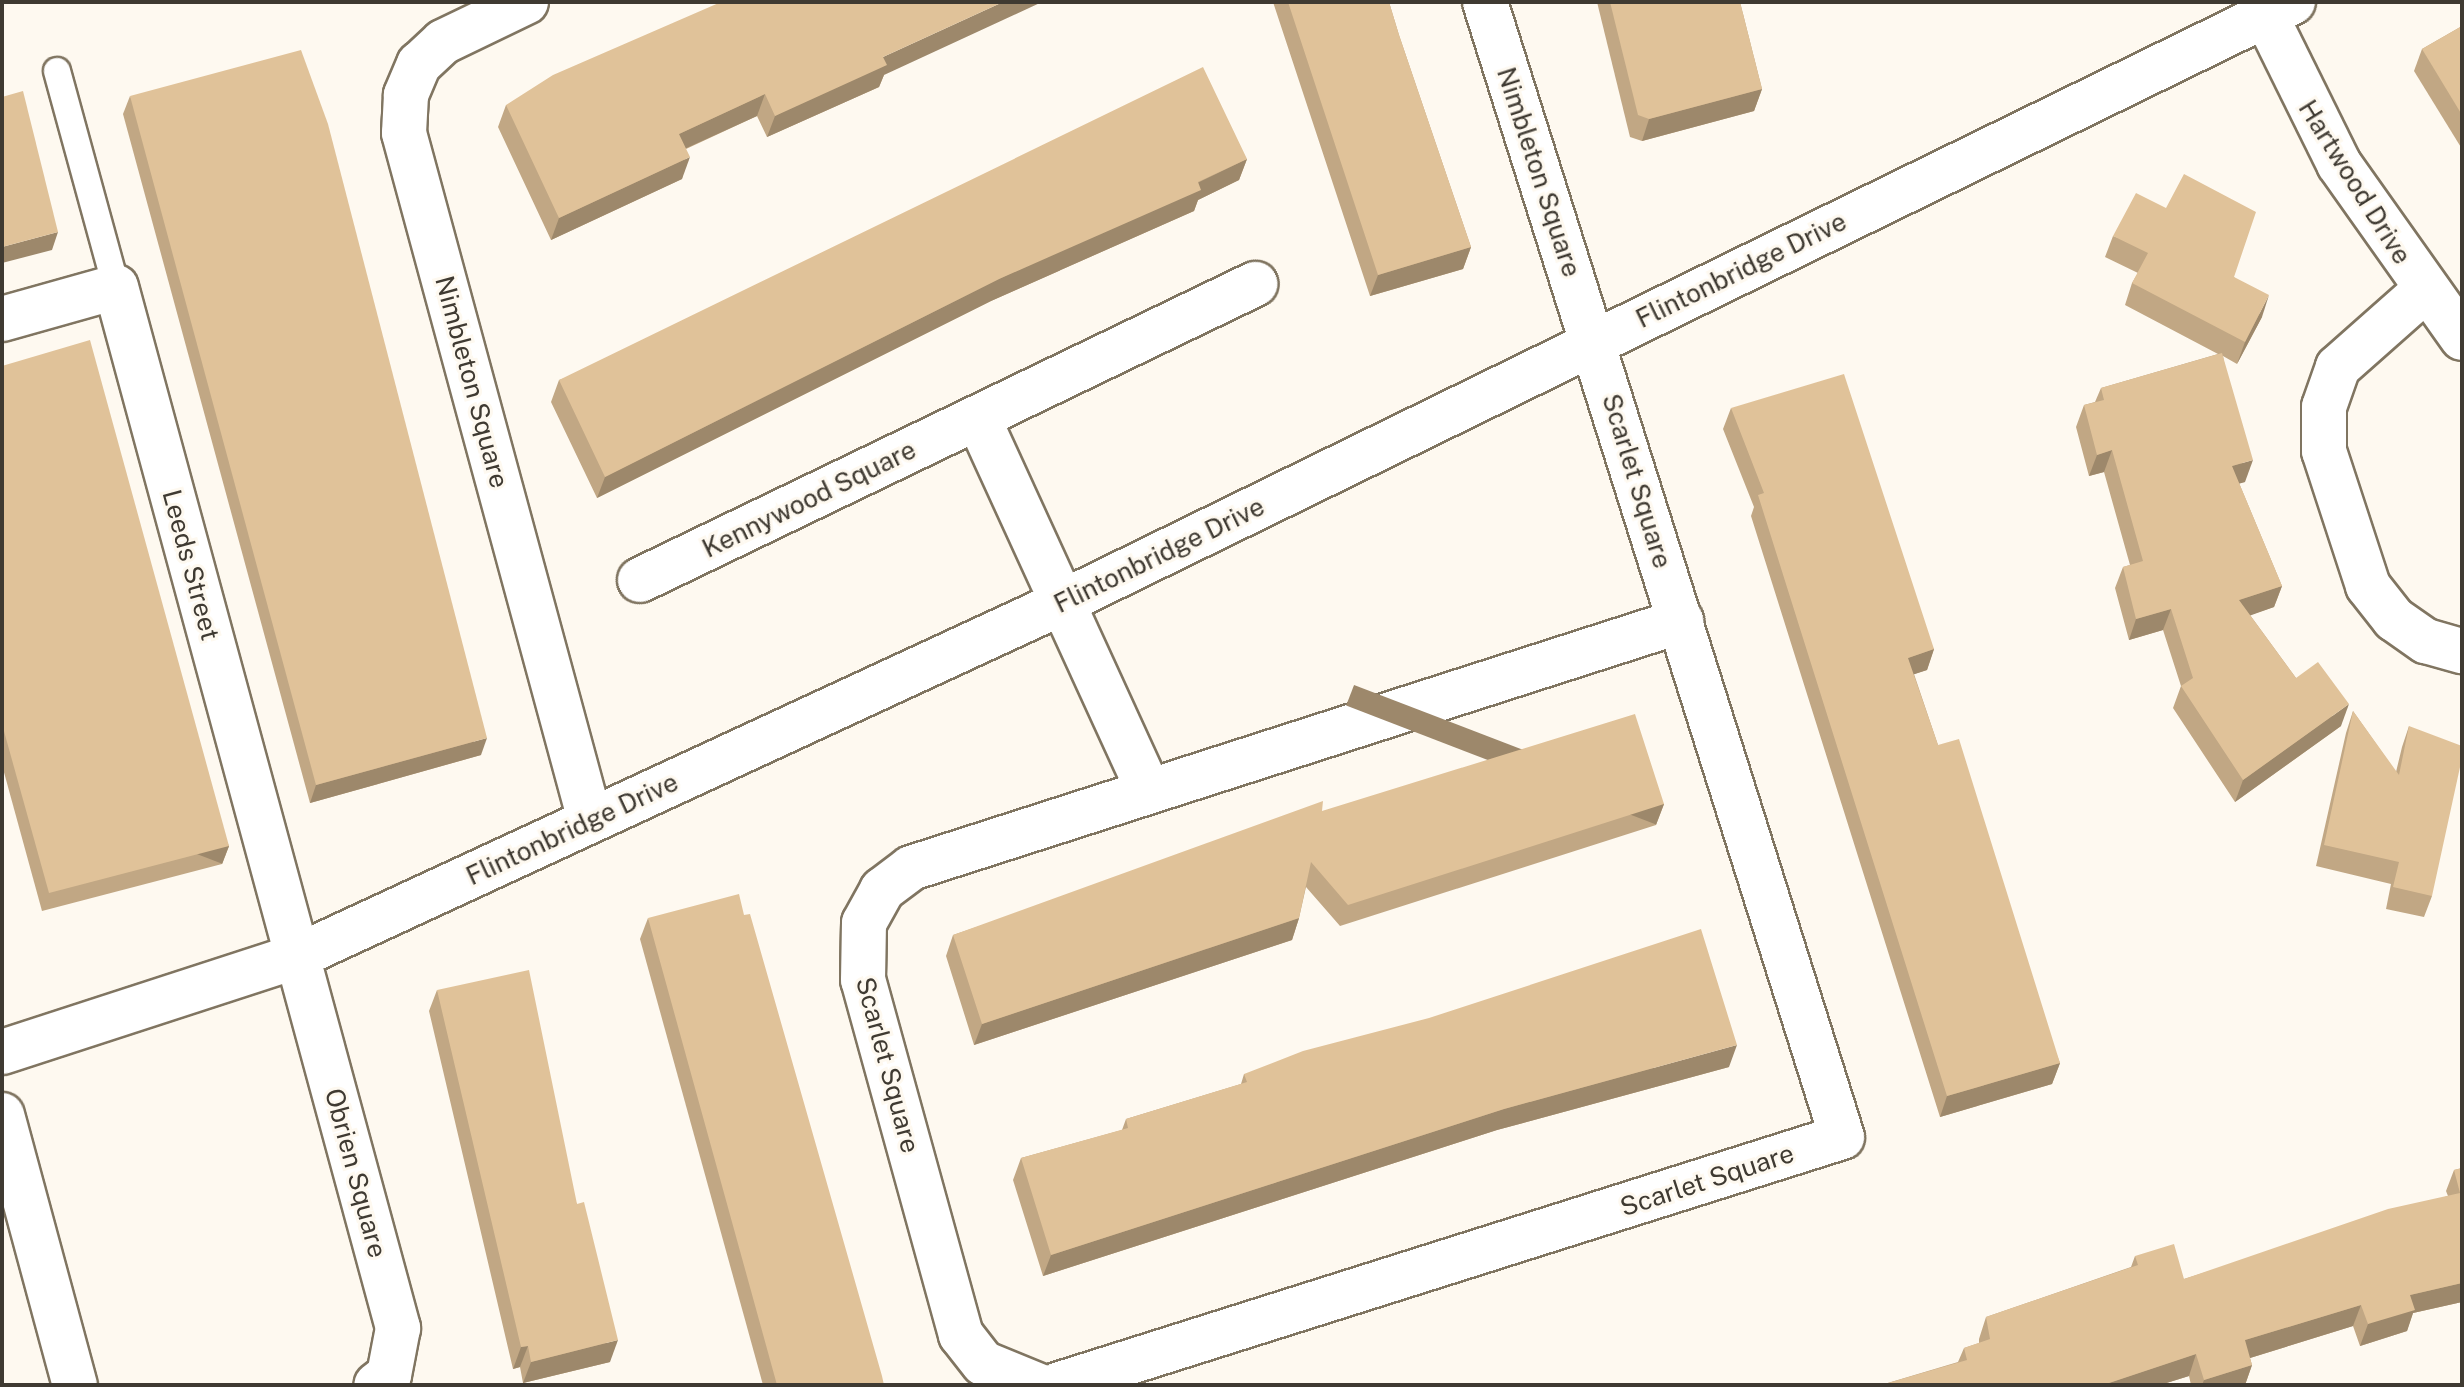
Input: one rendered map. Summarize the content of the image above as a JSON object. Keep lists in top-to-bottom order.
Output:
{
  "streets": {
    "street": [
      "Nimbleton Square",
      "Hartwood Drive",
      "Flintonbridge Drive",
      "Scarlet Square",
      "Kennywood Square",
      "Leeds Street",
      "Obrien Square"
    ]
  },
  "crossings": [
    ["Nimbleton Square", "Flintonbridge Drive"],
    ["Nimbleton Square", "Scarlet Square"],
    ["Hartwood Drive", "Flintonbridge Drive"],
    ["Flintonbridge Drive", "Scarlet Square"],
    ["Flintonbridge Drive", "Leeds Street"],
    ["Flintonbridge Drive", "Obrien Square"],
    ["Leeds Street", "Obrien Square"]
  ]
}
